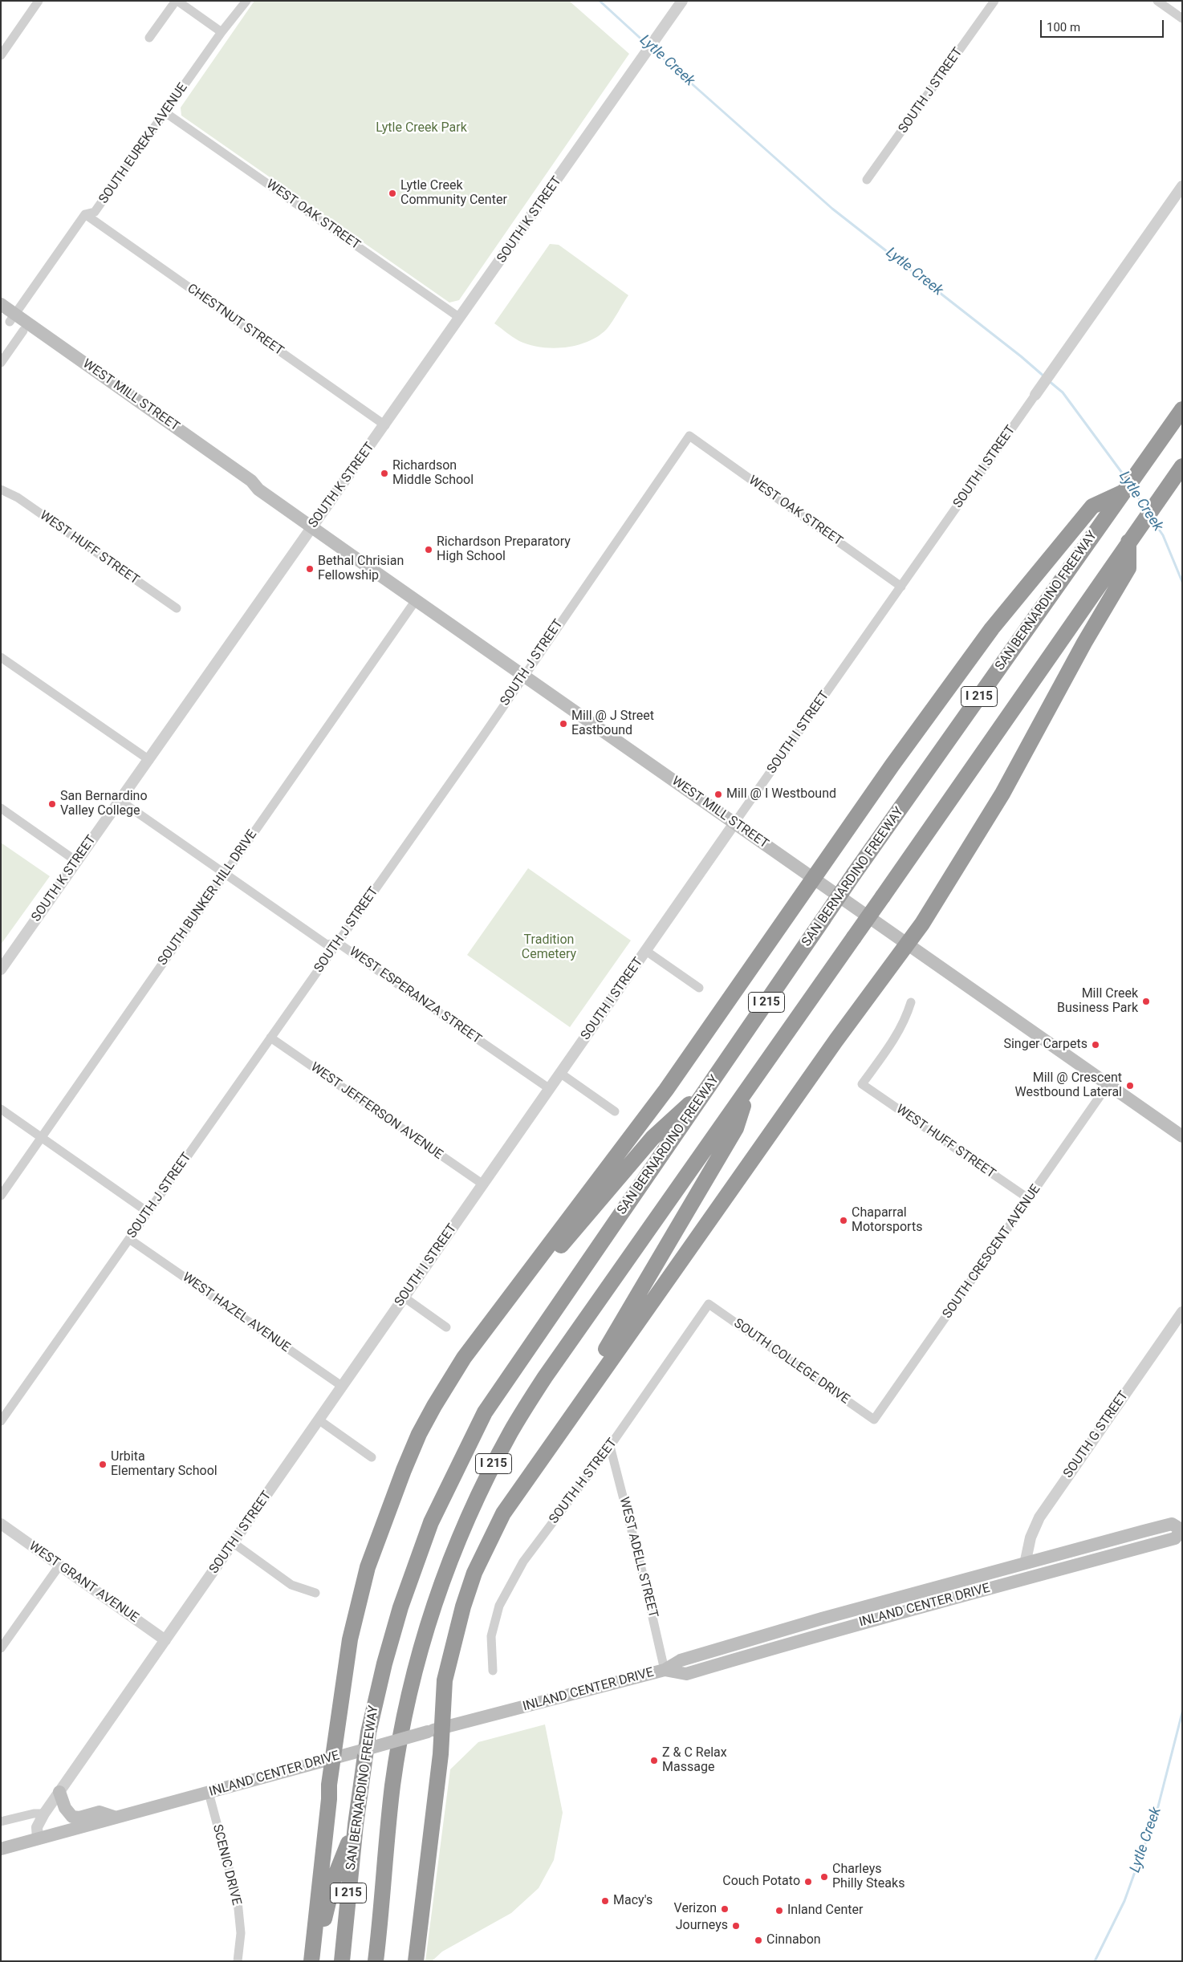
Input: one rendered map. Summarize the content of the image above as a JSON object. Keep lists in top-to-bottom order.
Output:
{
  "streets": {
    "highway": ["SAN BERNARDINO FREEWAY", "I 215"],
    "main road": ["WEST MILL STREET", "INLAND CENTER DRIVE"],
    "street": [
      "SOUTH J STREET",
      "SOUTH EUREKA AVENUE",
      "WEST OAK STREET",
      "SOUTH K STREET",
      "CHESTNUT STREET",
      "SOUTH I STREET",
      "WEST HUFF STREET",
      "SOUTH BUNKER HILL DRIVE",
      "WEST ESPERANZA STREET",
      "WEST JEFFERSON AVENUE",
      "SOUTH CRESCENT AVENUE",
      "WEST HAZEL AVENUE",
      "SOUTH COLLEGE DRIVE",
      "SOUTH G STREET",
      "SOUTH H STREET",
      "WEST ADELL STREET",
      "WEST GRANT AVENUE",
      "SCENIC DRIVE"
    ]
  },
  "crossings": [
    ["SOUTH J STREET", "WEST OAK STREET"],
    ["SOUTH J STREET", "WEST MILL STREET"],
    ["SOUTH J STREET", "WEST ESPERANZA STREET"],
    ["SOUTH J STREET", "WEST JEFFERSON AVENUE"],
    ["SOUTH J STREET", "WEST HAZEL AVENUE"],
    ["SOUTH EUREKA AVENUE", "WEST OAK STREET"],
    ["SOUTH EUREKA AVENUE", "CHESTNUT STREET"],
    ["SOUTH EUREKA AVENUE", "WEST MILL STREET"],
    ["WEST OAK STREET", "SOUTH K STREET"],
    ["WEST OAK STREET", "SOUTH I STREET"],
    ["SOUTH K STREET", "CHESTNUT STREET"],
    ["SOUTH K STREET", "WEST MILL STREET"],
    ["SOUTH K STREET", "WEST ESPERANZA STREET"],
    ["WEST MILL STREET", "SOUTH I STREET"],
    ["WEST MILL STREET", "SOUTH BUNKER HILL DRIVE"],
    ["WEST MILL STREET", "SOUTH CRESCENT AVENUE"],
    ["SOUTH I STREET", "WEST ESPERANZA STREET"],
    ["SOUTH I STREET", "WEST JEFFERSON AVENUE"],
    ["SOUTH I STREET", "WEST HAZEL AVENUE"],
    ["SOUTH I STREET", "WEST GRANT AVENUE"],
    ["SOUTH I STREET", "INLAND CENTER DRIVE"],
    ["WEST HUFF STREET", "SOUTH CRESCENT AVENUE"],
    ["SOUTH BUNKER HILL DRIVE", "WEST ESPERANZA STREET"],
    ["SOUTH CRESCENT AVENUE", "SOUTH COLLEGE DRIVE"],
    ["SOUTH COLLEGE DRIVE", "SOUTH H STREET"],
    ["SOUTH G STREET", "INLAND CENTER DRIVE"],
    ["SOUTH H STREET", "WEST ADELL STREET"],
    ["WEST ADELL STREET", "INLAND CENTER DRIVE"],
    ["INLAND CENTER DRIVE", "SCENIC DRIVE"]
  ],
  "water": ["Lytle Creek"],
  "parks": ["Lytle Creek Park", "Tradition Cemetery"],
  "places": [
    "Lytle Creek Community Center",
    "Richardson Middle School",
    "Richardson Preparatory High School",
    "Bethal Chrisian Fellowship",
    "Mill @ J Street Eastbound",
    "Mill @ I Westbound",
    "San Bernardino Valley College",
    "Mill Creek Business Park",
    "Singer Carpets",
    "Mill @ Crescent Westbound Lateral",
    "Chaparral Motorsports",
    "Urbita Elementary School",
    "Z & C Relax Massage",
    "Charleys Philly Steaks",
    "Couch Potato",
    "Macy's",
    "Verizon",
    "Inland Center",
    "Journeys",
    "Cinnabon"
  ],
  "scale_bar": "100 m"
}
